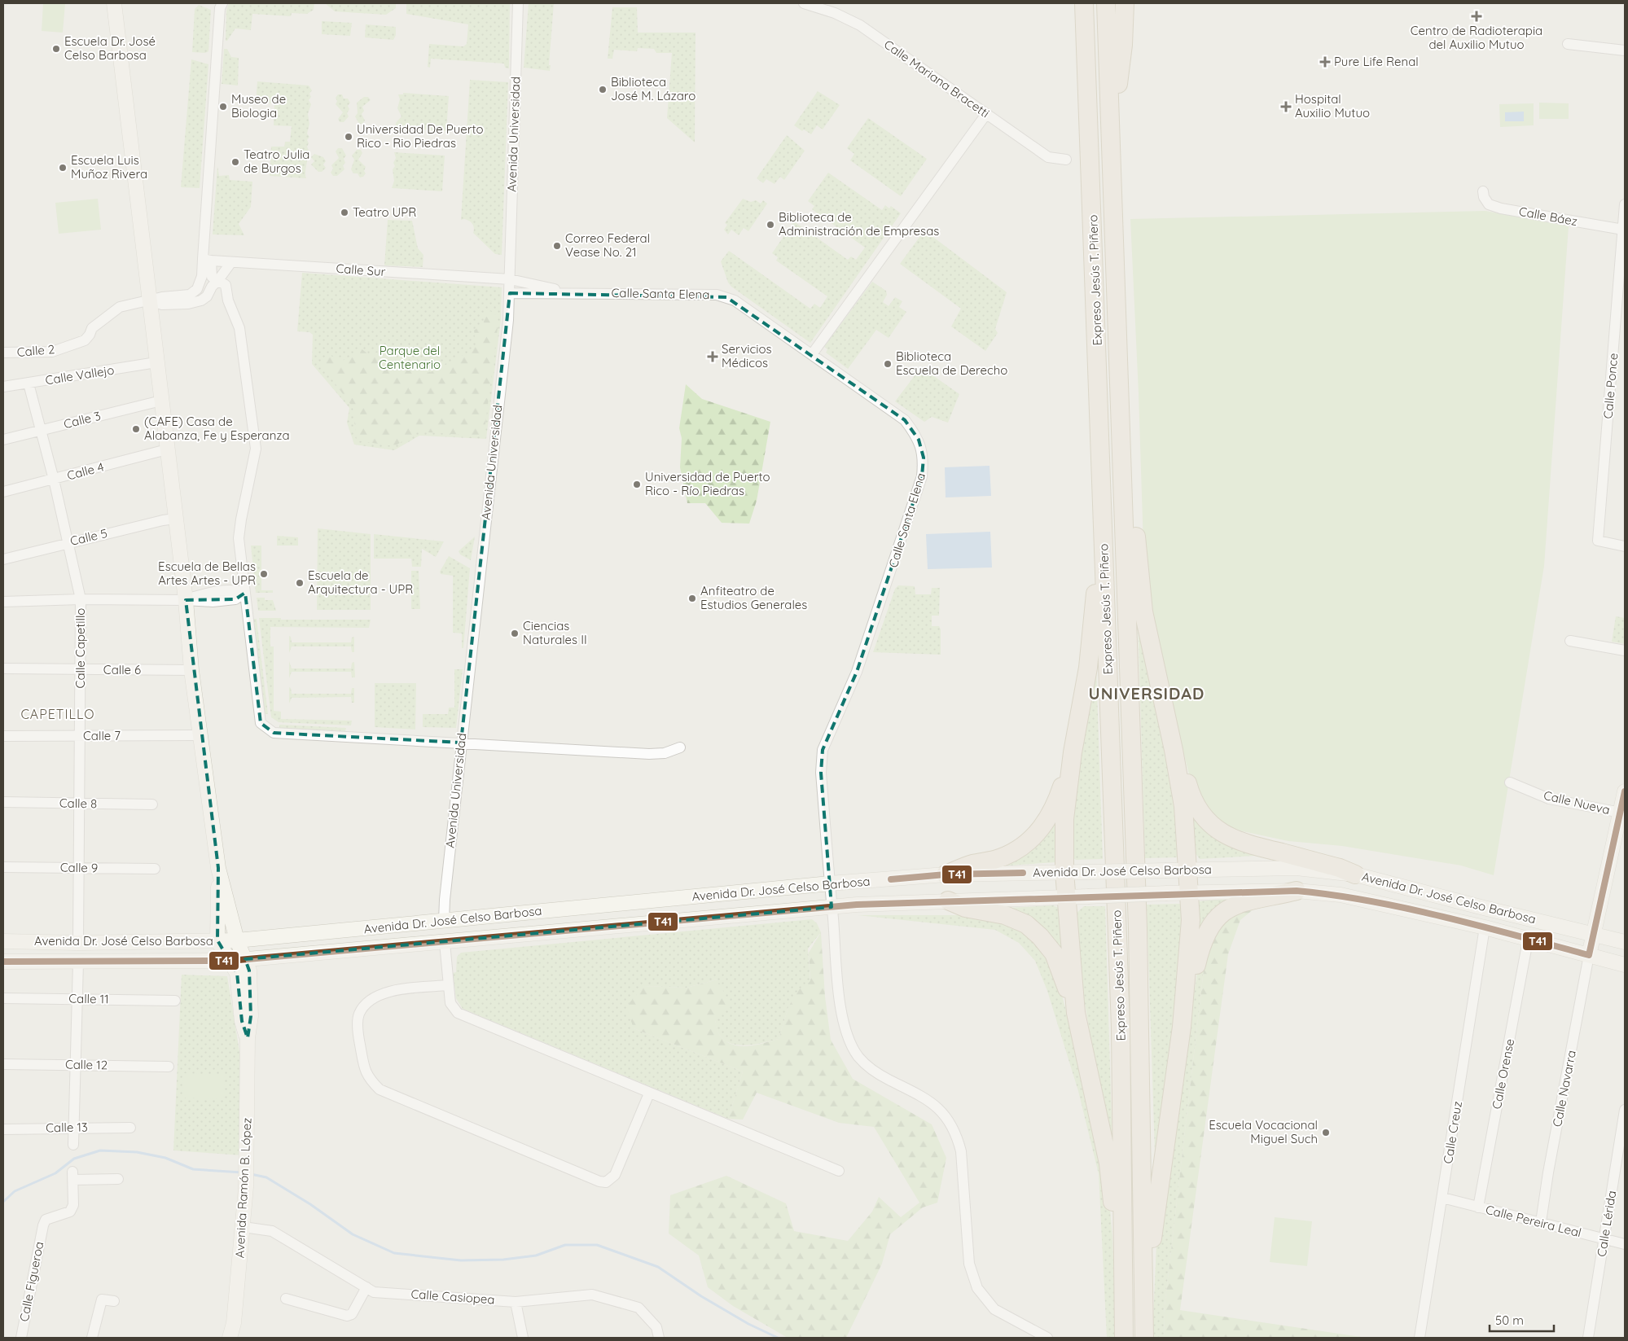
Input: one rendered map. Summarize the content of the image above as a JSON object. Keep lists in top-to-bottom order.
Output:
{
  "streets": {
    "highway": ["Expreso Jesús T. Piñero"],
    "main road": ["Avenida Dr. José Celso Barbosa", "Avenida Ramón B. López"],
    "street": [
      "Calle Mariana Bracetti",
      "Avenida Universidad",
      "Calle Báez",
      "Calle Sur",
      "Calle Santa Elena",
      "Calle 2",
      "Calle Vallejo",
      "Calle Ponce",
      "Calle 3",
      "Calle 4",
      "Calle 5",
      "Calle Capetillo",
      "Calle 6",
      "Calle 7",
      "Calle Nueva",
      "Calle 8",
      "Calle 9",
      "Calle 11",
      "Calle 12",
      "Calle Orense",
      "Calle Navarra",
      "Calle 13",
      "Calle Creuz",
      "Calle Pereira Leal",
      "Calle Lérida",
      "Calle Figueroa",
      "Calle Casiopea"
    ]
  },
  "crossings": [
    ["Avenida Universidad", "Calle Sur"],
    ["Avenida Universidad", "Calle Santa Elena"],
    ["Avenida Universidad", "Avenida Dr. José Celso Barbosa"],
    ["Calle Báez", "Calle Ponce"],
    ["Calle Sur", "Calle Santa Elena"],
    ["Calle Sur", "Calle 2"],
    ["Calle Santa Elena", "Avenida Dr. José Celso Barbosa"],
    ["Calle Vallejo", "Calle Capetillo"],
    ["Calle 3", "Calle Capetillo"],
    ["Calle 4", "Calle Capetillo"],
    ["Calle 5", "Calle Capetillo"],
    ["Calle Capetillo", "Calle 6"],
    ["Calle Capetillo", "Calle 7"],
    ["Calle Capetillo", "Calle 8"],
    ["Calle Capetillo", "Calle 9"],
    ["Calle Capetillo", "Avenida Dr. José Celso Barbosa"],
    ["Avenida Dr. José Celso Barbosa", "Calle Orense"],
    ["Avenida Dr. José Celso Barbosa", "Calle Navarra"],
    ["Avenida Dr. José Celso Barbosa", "Calle Creuz"],
    ["Avenida Dr. José Celso Barbosa", "Avenida Ramón B. López"],
    ["Calle Orense", "Calle Pereira Leal"],
    ["Calle Navarra", "Calle Pereira Leal"],
    ["Calle Creuz", "Calle Pereira Leal"],
    ["Avenida Ramón B. López", "Calle Casiopea"],
    ["Calle Pereira Leal", "Calle Lérida"]
  ],
  "districts": ["UNIVERSIDAD", "CAPETILLO"],
  "parks": ["Parque del Centenario"],
  "places": {
    "health": [
      "Centro de Radioterapia del Auxilio Mutuo",
      "Pure Life Renal",
      "Hospital Auxilio Mutuo",
      "Servicios Médicos"
    ],
    "other": [
      "Escuela Dr. José Celso Barbosa",
      "Biblioteca José M. Lázaro",
      "Museo de Biologia",
      "Universidad De Puerto Rico - Rio Piedras",
      "Teatro Julia de Burgos",
      "Escuela Luis Muñoz Rivera",
      "Teatro UPR",
      "Biblioteca de Administración de Empresas",
      "Correo Federal Vease No. 21",
      "Biblioteca Escuela de Derecho",
      "(CAFE) Casa de Alabanza, Fe y Esperanza",
      "Universidad de Puerto Rico - Río Piedras",
      "Escuela de Bellas Artes Artes - UPR",
      "Escuela de Arquitectura - UPR",
      "Anfiteatro de Estudios Generales",
      "Ciencias Naturales II",
      "Escuela Vocacional Miguel Such"
    ]
  },
  "lines": ["transit line T41"],
  "scale_bar": "50 m"
}
